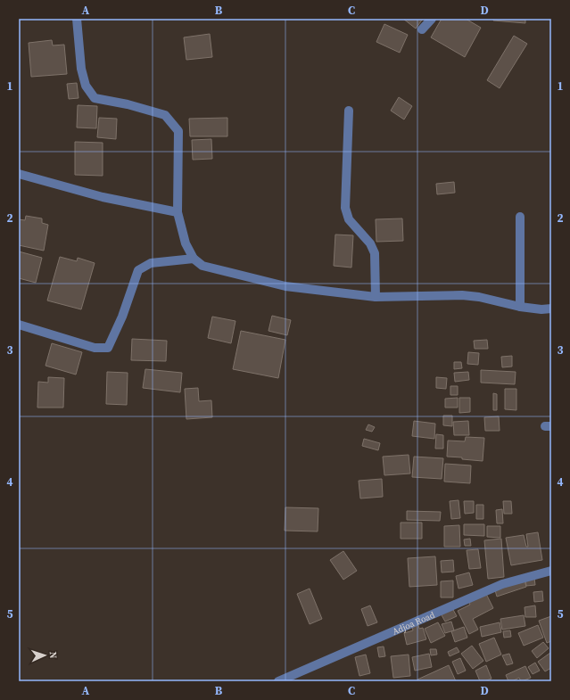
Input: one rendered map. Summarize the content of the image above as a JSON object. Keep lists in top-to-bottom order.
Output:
{
  "streets": {
    "street": ["Adjoa Road"]
  },
  "north": "right",
  "grid": {
    "columns": [
      "A",
      "B",
      "C",
      "D"
    ],
    "rows": [
      "1",
      "2",
      "3",
      "4",
      "5"
    ]
  }
}
